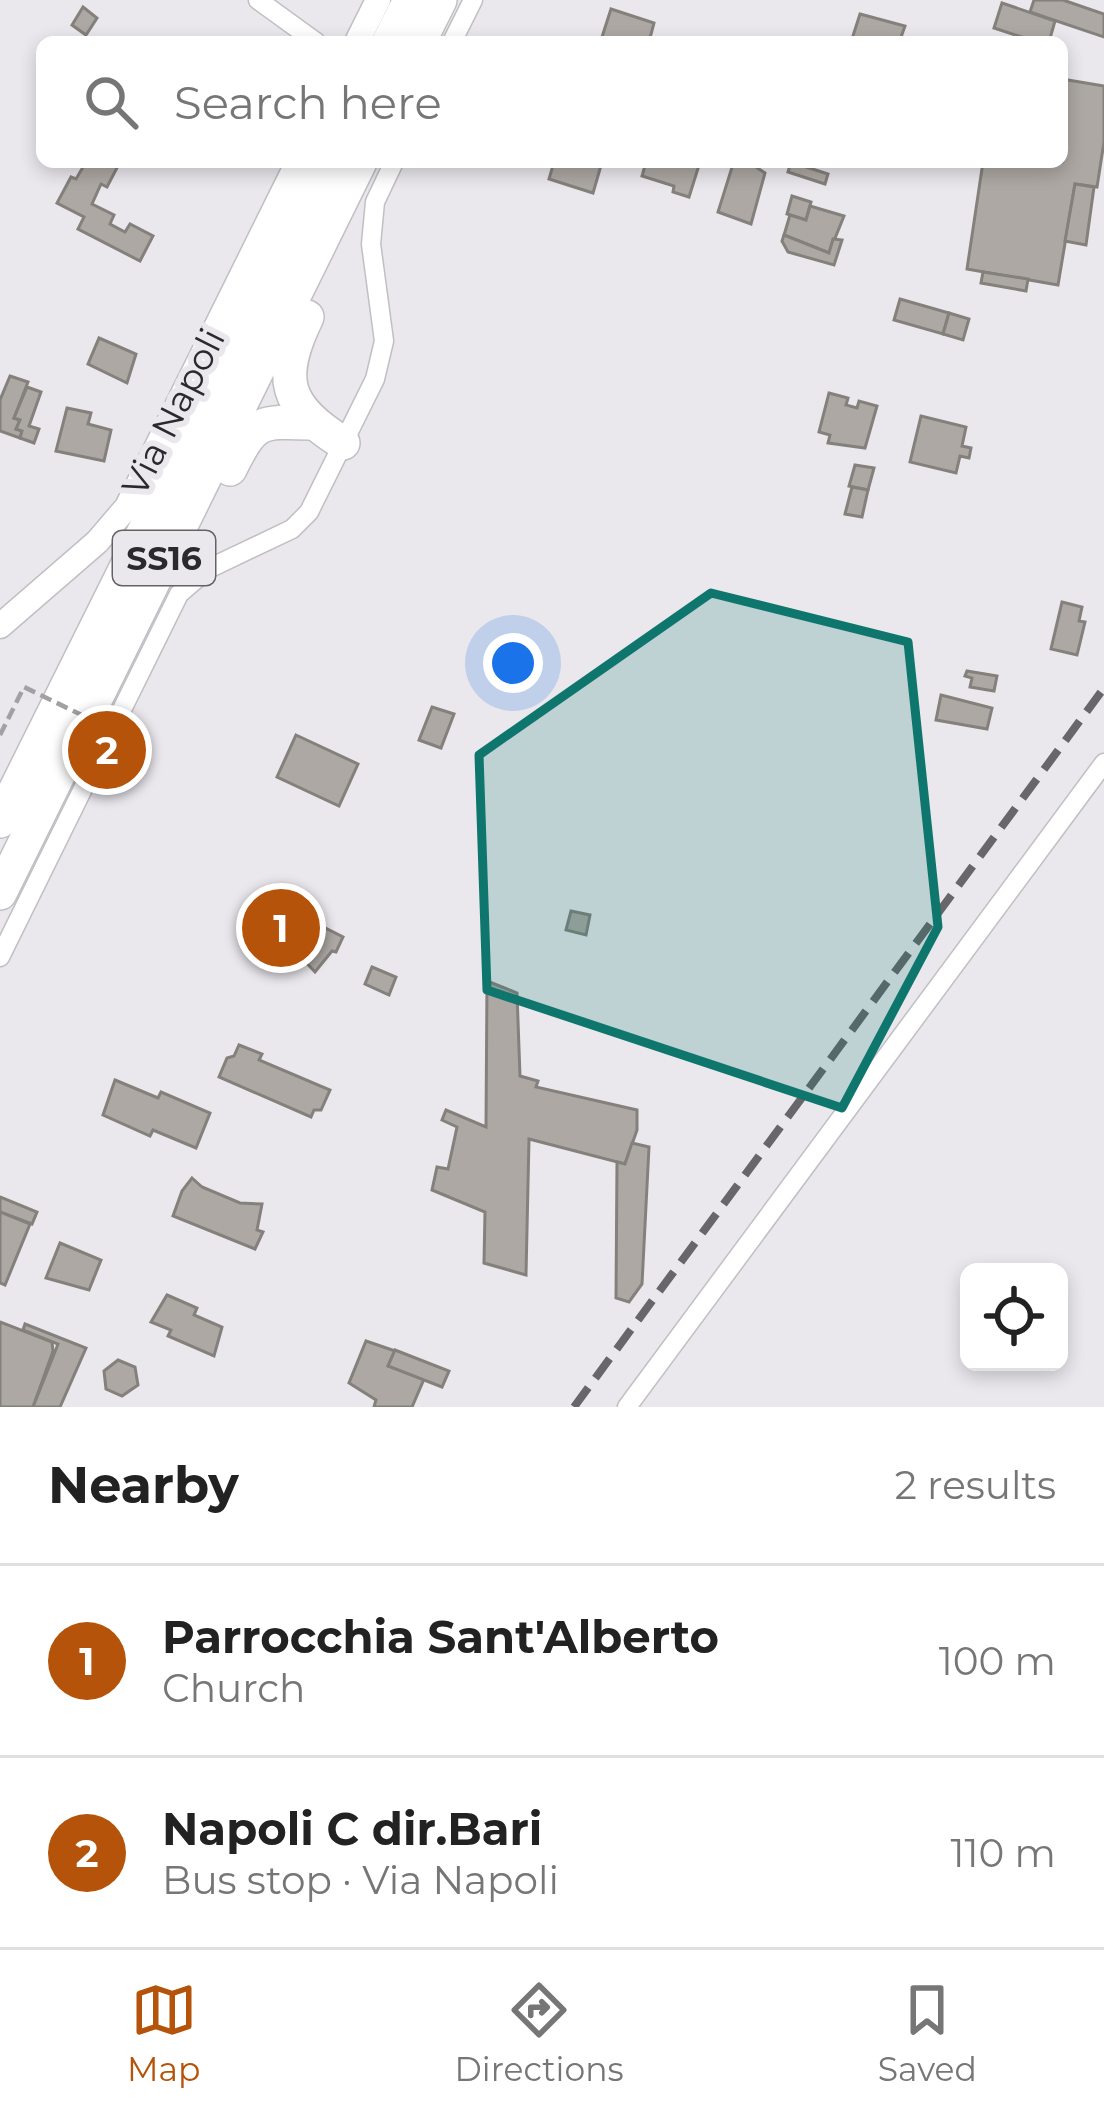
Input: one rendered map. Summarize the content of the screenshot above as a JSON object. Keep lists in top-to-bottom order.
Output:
{
  "streets": {
    "highway": ["SS16"],
    "street": ["Via Napoli"]
  },
  "page": {
    "search": "Search here",
    "pins": ["2", "1"],
    "heading": ["Nearby", "2 results"],
    "list": [
      {
        "mark": "1",
        "name": "Parrocchia Sant'Alberto",
        "note": "Church",
        "value": "100 m"
      },
      {
        "mark": "2",
        "name": "Napoli C dir.Bari",
        "note": "Bus stop · Via Napoli",
        "value": "110 m"
      }
    ],
    "nav": ["Map", "Directions", "Saved"]
  }
}
